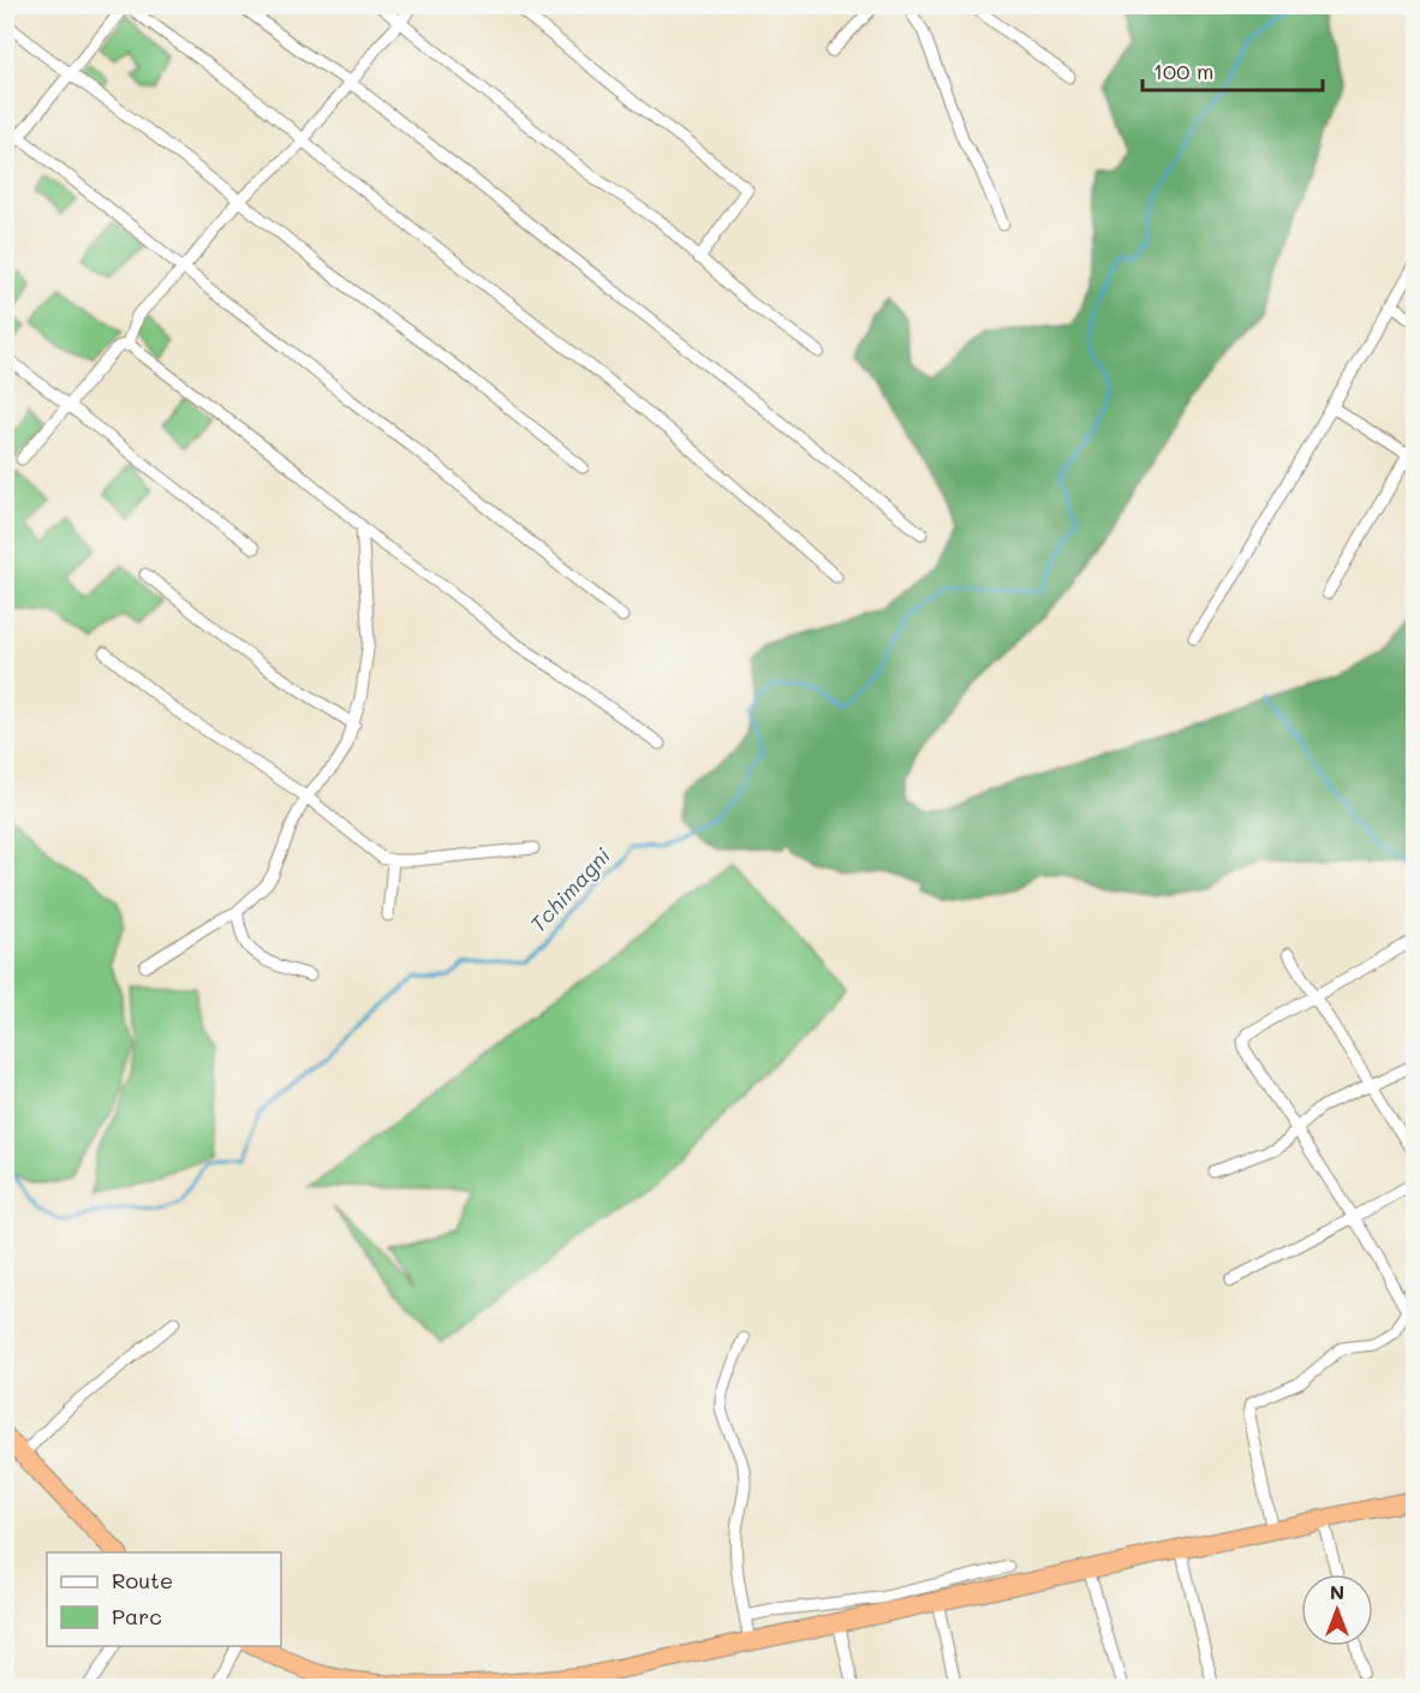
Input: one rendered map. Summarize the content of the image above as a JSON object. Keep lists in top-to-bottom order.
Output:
{
  "water": ["Tchimagni"],
  "legend": ["Route", "Parc"],
  "scale_bar": "100 m",
  "north": "top"
}
